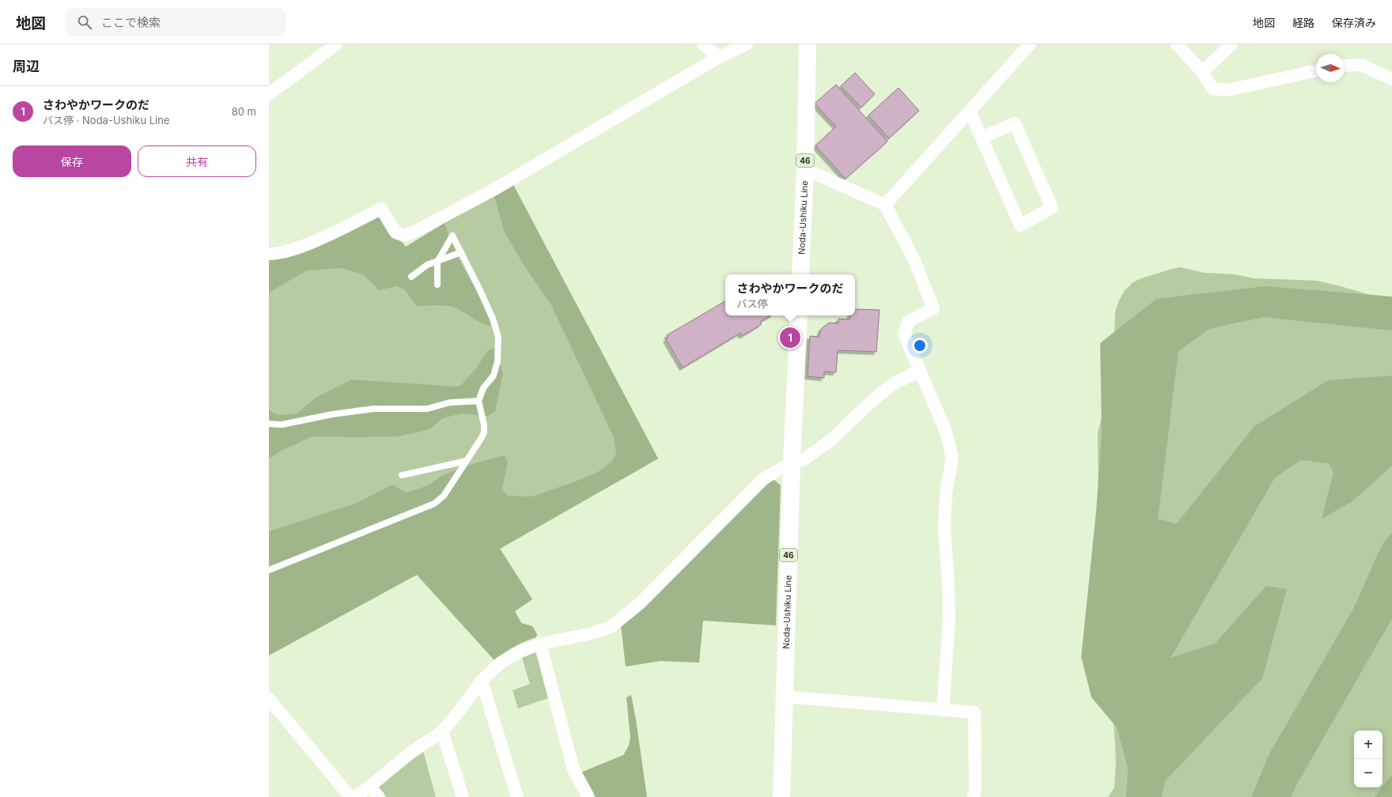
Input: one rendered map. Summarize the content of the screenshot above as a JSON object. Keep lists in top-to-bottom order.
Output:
{
  "streets": {
    "main road": ["46", "Noda-Ushiku Line"]
  },
  "north": "right",
  "page": {
    "header": "地図",
    "search": "ここで検索",
    "nav": ["地図", "経路", "保存済み"],
    "heading": "周辺",
    "list": [
      {
        "mark": "1",
        "name": "さわやかワークのだ",
        "note": "バス停 · Noda-Ushiku Line",
        "value": "80 m"
      }
    ],
    "buttons": ["保存", "共有"],
    "popup": ["さわやかワークのだ", "バス停"],
    "pins": "1",
    "map_buttons": ["+", "−"]
  }
}
